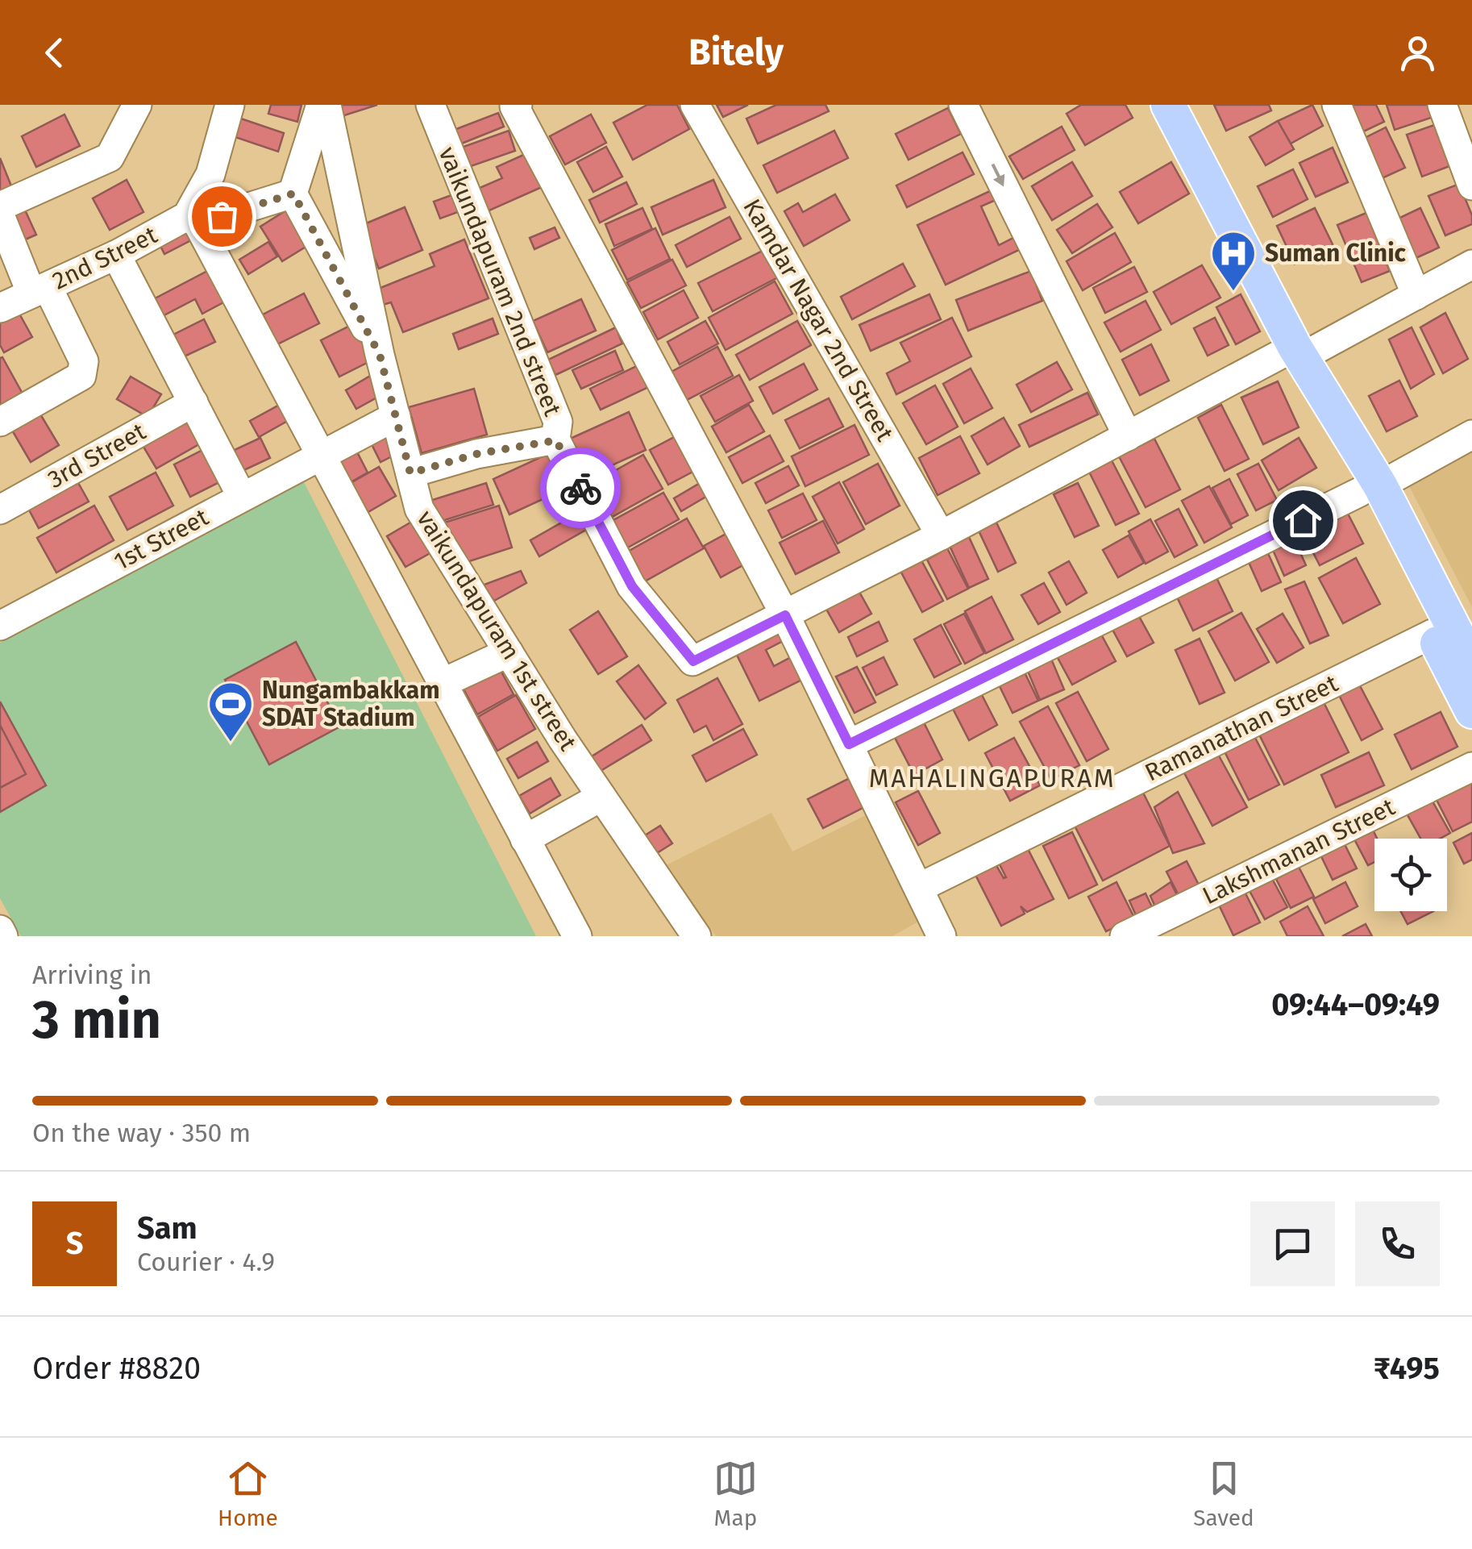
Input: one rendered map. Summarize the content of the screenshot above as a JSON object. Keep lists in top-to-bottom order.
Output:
{
  "streets": {
    "street": [
      "2nd Street",
      "vaikundapuram 2nd street",
      "Kamdar Nagar 2nd Street",
      "3rd Street",
      "1st Street",
      "vaikundapuram 1st street",
      "Ramanathan Street",
      "Lakshmanan Street"
    ]
  },
  "crossings": [
    ["1st Street", "vaikundapuram 1st street"]
  ],
  "districts": ["MAHALINGAPURAM"],
  "places": {
    "hospital": ["Suman Clinic"],
    "sports": ["Nungambakkam SDAT Stadium"]
  },
  "page": {
    "header": "Bitely",
    "heading": ["3 min", "Arriving in", "09:44–09:49"],
    "panel": [
      "Sam",
      "Courier · 4.9",
      "Order #8820",
      "₹495"
    ],
    "bar": "On the way · 350 m",
    "round": "S",
    "tabs": ["Home", "Map", "Saved"]
  }
}
